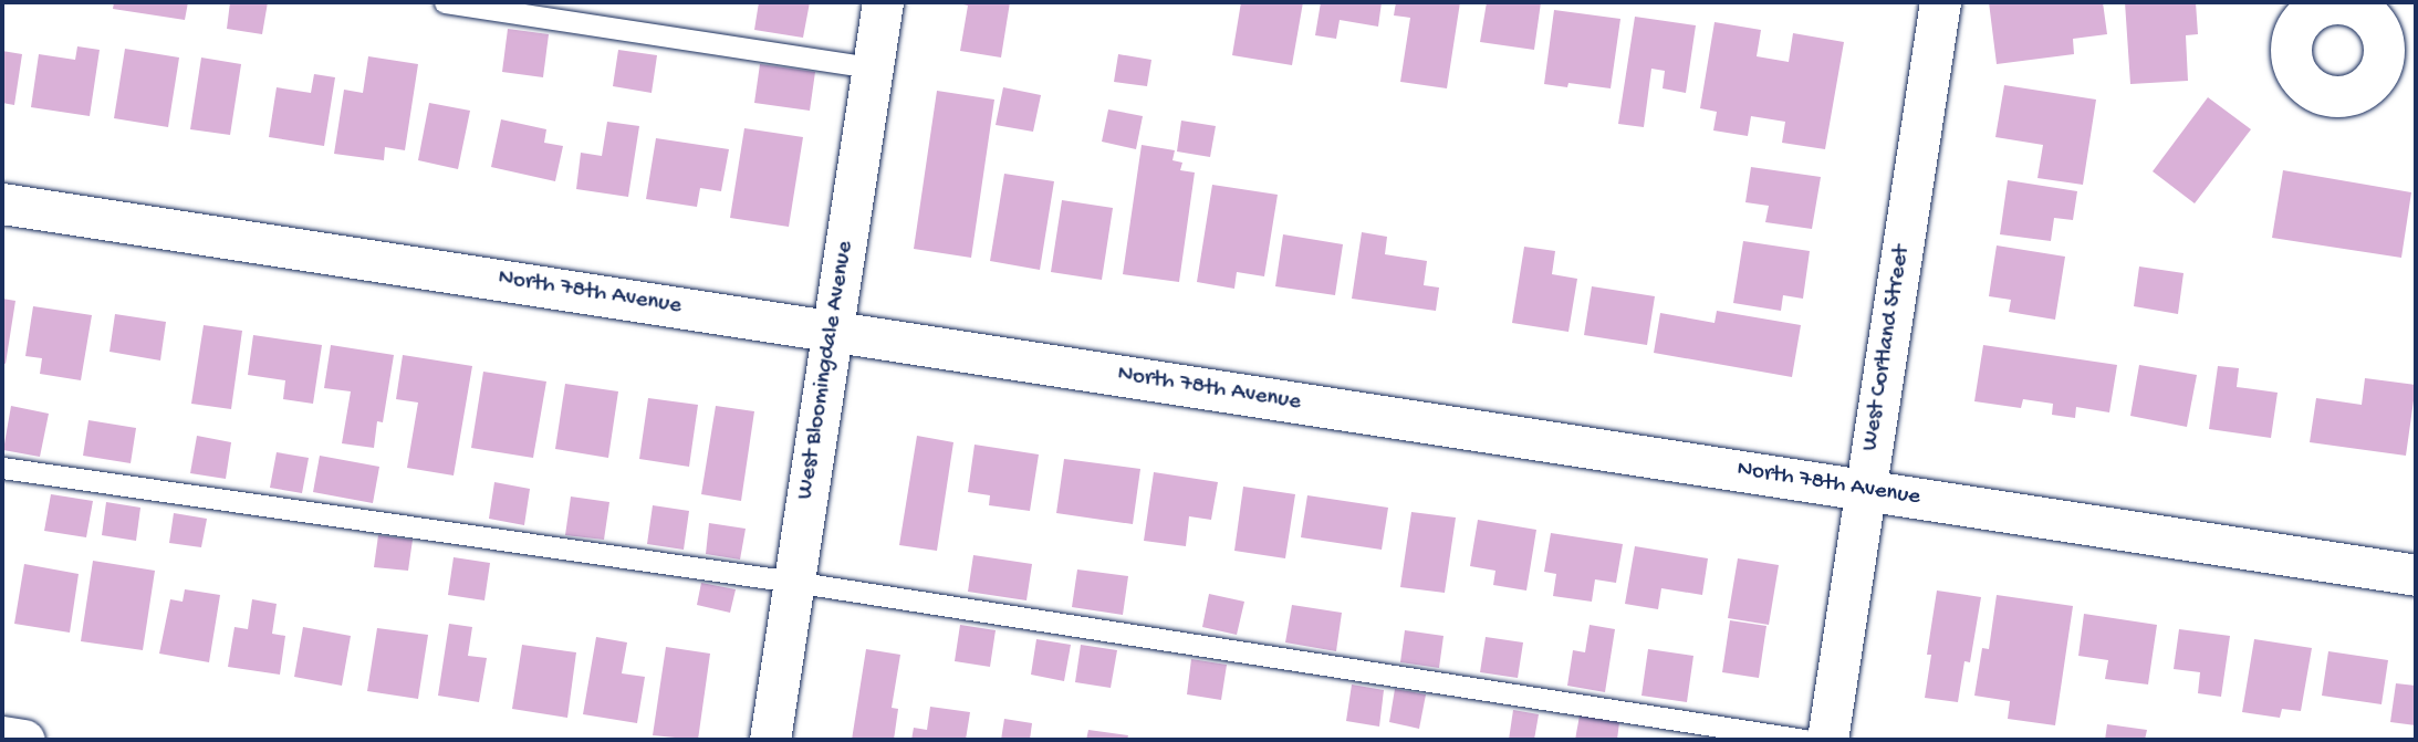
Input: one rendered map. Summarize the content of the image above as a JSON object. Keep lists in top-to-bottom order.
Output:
{
  "streets": {
    "street": ["North 78th Avenue", "West Cortland Street", "West Bloomingdale Avenue"]
  },
  "crossings": [
    ["North 78th Avenue", "West Cortland Street"],
    ["North 78th Avenue", "West Bloomingdale Avenue"]
  ]
}
